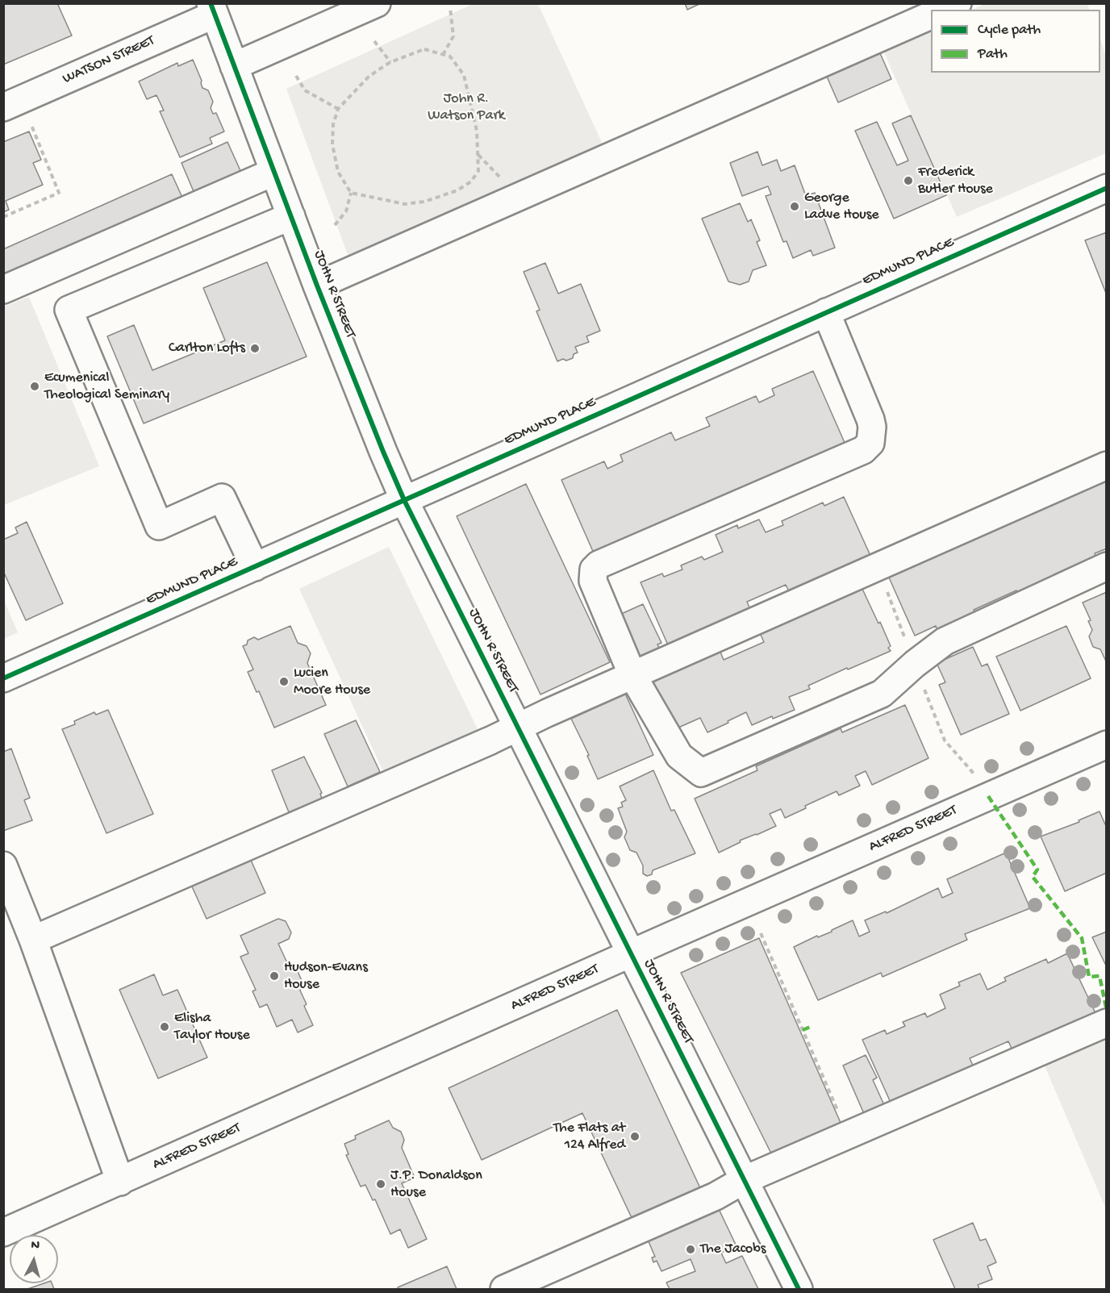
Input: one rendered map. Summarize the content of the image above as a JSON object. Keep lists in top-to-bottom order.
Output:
{
  "streets": {
    "street": [
      "WATSON STREET",
      "EDMUND PLACE",
      "JOHN R STREET",
      "ALFRED STREET"
    ]
  },
  "crossings": [
    ["WATSON STREET", "JOHN R STREET"],
    ["EDMUND PLACE", "JOHN R STREET"],
    ["JOHN R STREET", "ALFRED STREET"]
  ],
  "parks": ["John R. Watson Park"],
  "places": [
    "Frederick Butler House",
    "George Ladve House",
    "Carlton Lofts",
    "Ecumenical Theological Seminary",
    "Lucien Moore House",
    "Hudson-Evans House",
    "Elisha Taylor House",
    "The Flats at 124 Alfred",
    "J.P. Donaldson House",
    "The Jacobs"
  ],
  "legend": ["Cycle path", "Path"],
  "north": "top"
}
